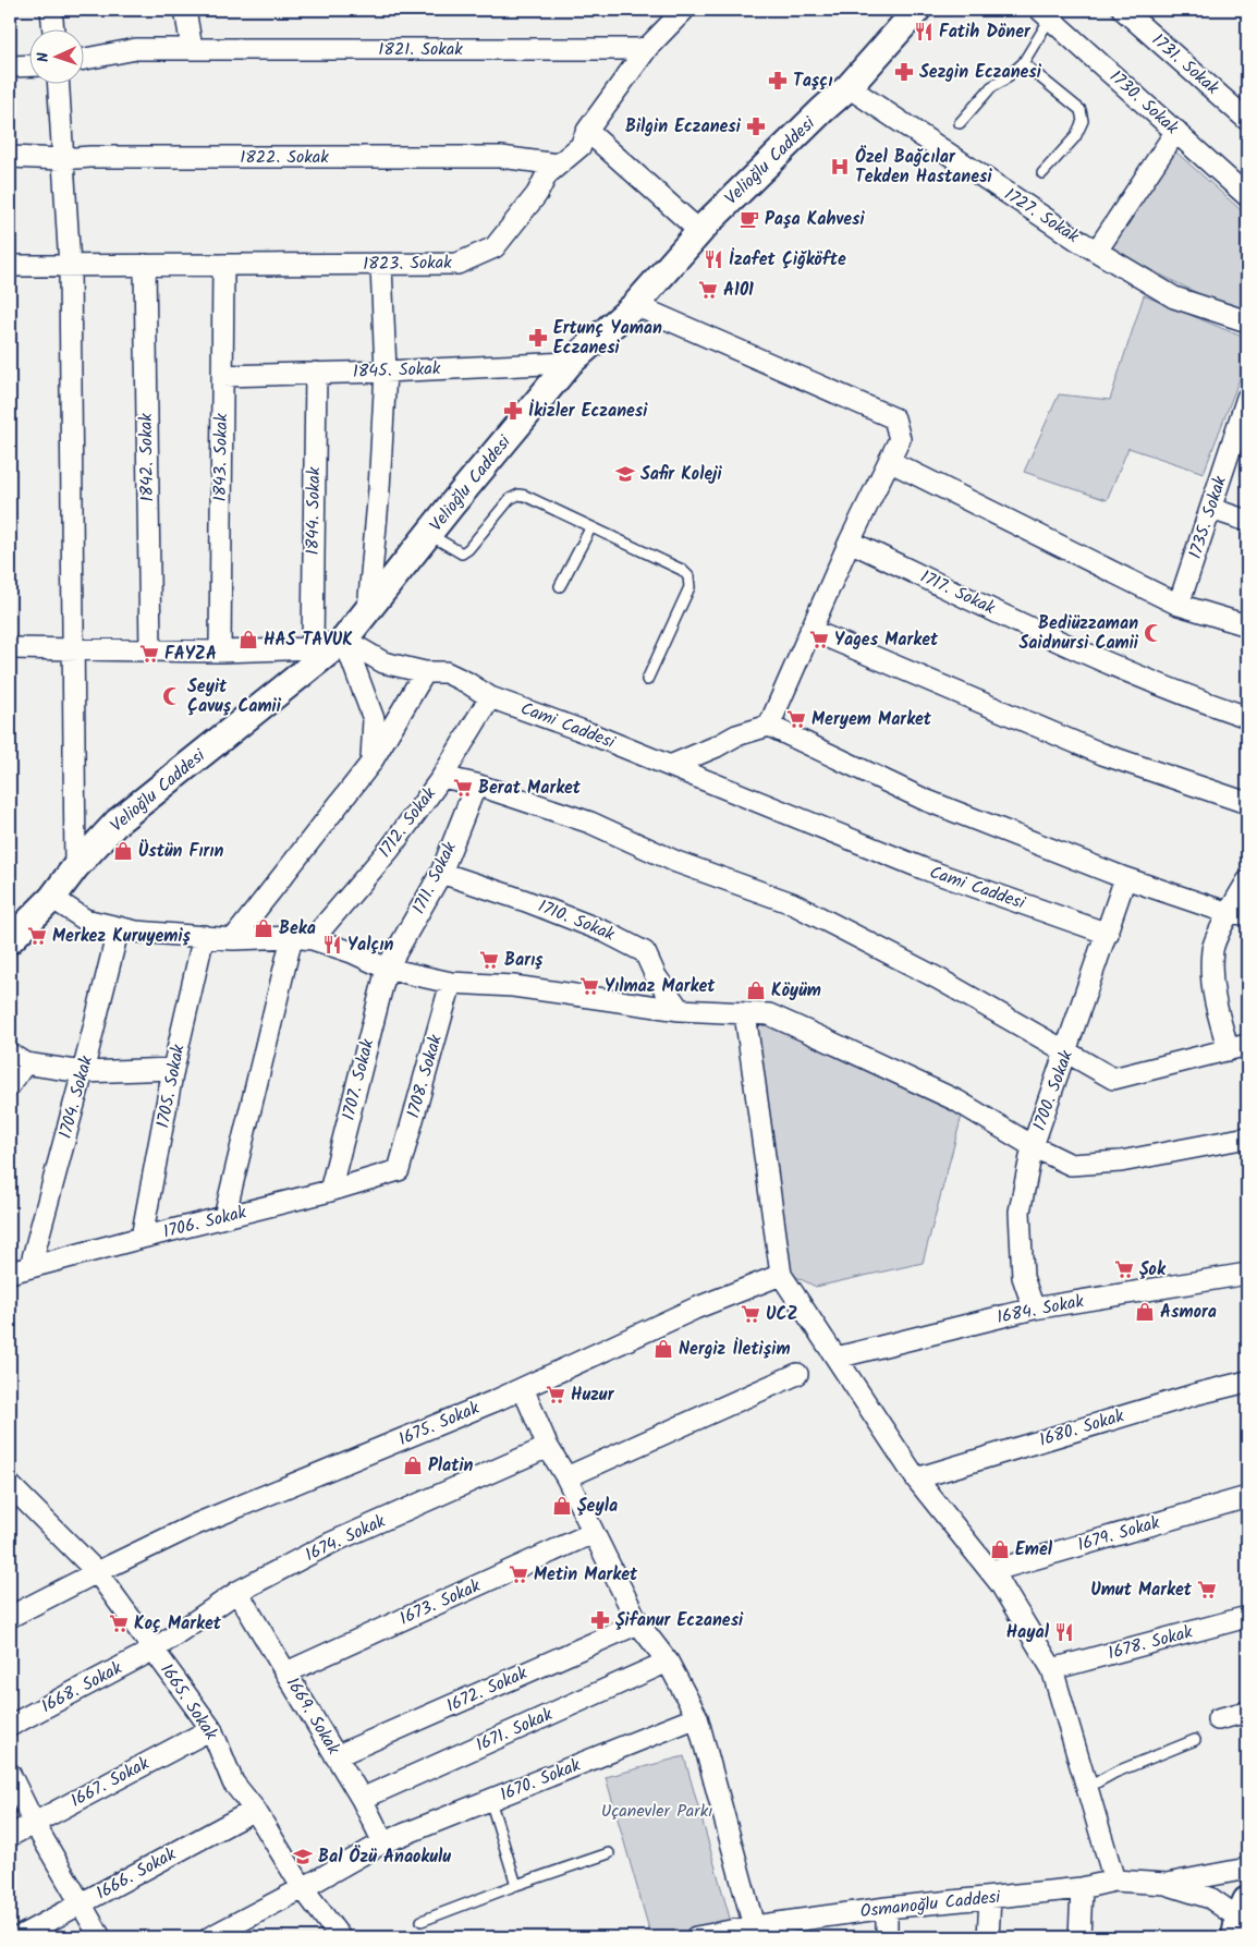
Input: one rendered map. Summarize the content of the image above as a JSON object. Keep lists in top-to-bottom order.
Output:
{
  "streets": {
    "street": [
      "1821. Sokak",
      "1731. Sokak",
      "1730. Sokak",
      "1822. Sokak",
      "Velioğlu Caddesi",
      "1727. Sokak",
      "1823. Sokak",
      "1845. Sokak",
      "1842. Sokak",
      "1843. Sokak",
      "1844. Sokak",
      "1735. Sokak",
      "1717. Sokak",
      "Cami Caddesi",
      "1712. Sokak",
      "1711. Sokak",
      "1710. Sokak",
      "1708. Sokak",
      "1707. Sokak",
      "1705. Sokak",
      "1700. Sokak",
      "1704. Sokak",
      "1706. Sokak",
      "1684. Sokak",
      "1675. Sokak",
      "1680. Sokak",
      "1679. Sokak",
      "1674. Sokak",
      "1673. Sokak",
      "1678. Sokak",
      "1668. Sokak",
      "1672. Sokak",
      "1665. Sokak",
      "1669. Sokak",
      "1671. Sokak",
      "1670. Sokak",
      "1667. Sokak",
      "1666. Sokak",
      "Osmanoğlu Caddesi"
    ]
  },
  "crossings": [
    ["1821. Sokak", "1823. Sokak"],
    ["1822. Sokak", "1823. Sokak"],
    ["Velioğlu Caddesi", "1727. Sokak"],
    ["Velioğlu Caddesi", "1845. Sokak"],
    ["Velioğlu Caddesi", "Cami Caddesi"],
    ["1823. Sokak", "1842. Sokak"],
    ["1823. Sokak", "1843. Sokak"],
    ["1845. Sokak", "1843. Sokak"],
    ["1845. Sokak", "1844. Sokak"],
    ["Cami Caddesi", "1712. Sokak"],
    ["Cami Caddesi", "1700. Sokak"],
    ["1711. Sokak", "1710. Sokak"],
    ["1711. Sokak", "1707. Sokak"],
    ["1708. Sokak", "1706. Sokak"],
    ["1707. Sokak", "1706. Sokak"],
    ["1705. Sokak", "1706. Sokak"],
    ["1700. Sokak", "1684. Sokak"],
    ["1704. Sokak", "1706. Sokak"],
    ["1675. Sokak", "1665. Sokak"],
    ["1674. Sokak", "1668. Sokak"],
    ["1674. Sokak", "1665. Sokak"],
    ["1674. Sokak", "1669. Sokak"],
    ["1673. Sokak", "1669. Sokak"],
    ["1668. Sokak", "1665. Sokak"],
    ["1672. Sokak", "1669. Sokak"],
    ["1665. Sokak", "1670. Sokak"],
    ["1665. Sokak", "1667. Sokak"],
    ["1665. Sokak", "1666. Sokak"],
    ["1669. Sokak", "1671. Sokak"],
    ["1669. Sokak", "1670. Sokak"]
  ],
  "parks": ["Uçanevler Parkı"],
  "places": {
    "restaurant": [
      "Fatih Döner",
      "İzafet Çiğköfte",
      "Yalçın",
      "Hayal"
    ],
    "pharmacy": [
      "Sezgin Eczanesi",
      "Taşçı",
      "Bilgin Eczanesi",
      "Ertunç Yaman Eczanesi",
      "İkizler Eczanesi",
      "Şifanur Eczanesi"
    ],
    "hospital": ["Özel Bağcılar Tekden Hastanesi"],
    "cafe": ["Paşa Kahvesi"],
    "supermarket": [
      "A101",
      "Yages Market",
      "FAYZA",
      "Meryem Market",
      "Berat Market",
      "Merkez Kuruyemiş",
      "Barış",
      "Yılmaz Market",
      "Şok",
      "UCZ",
      "Huzur",
      "Metin Market",
      "Umut Market",
      "Koç Market"
    ],
    "school or university": ["Safir Koleji", "Bal Özü Anaokulu"],
    "mosque": ["Bediüzzaman Saidnursi Camii", "Seyit Çavuş Camii"],
    "shop": [
      "HAS TAVUK",
      "Üstün Fırın",
      "Beka",
      "Köyüm",
      "Asmora",
      "Nergiz İletişim",
      "Platin",
      "Şeyla",
      "Emel"
    ]
  },
  "north": "left"
}
